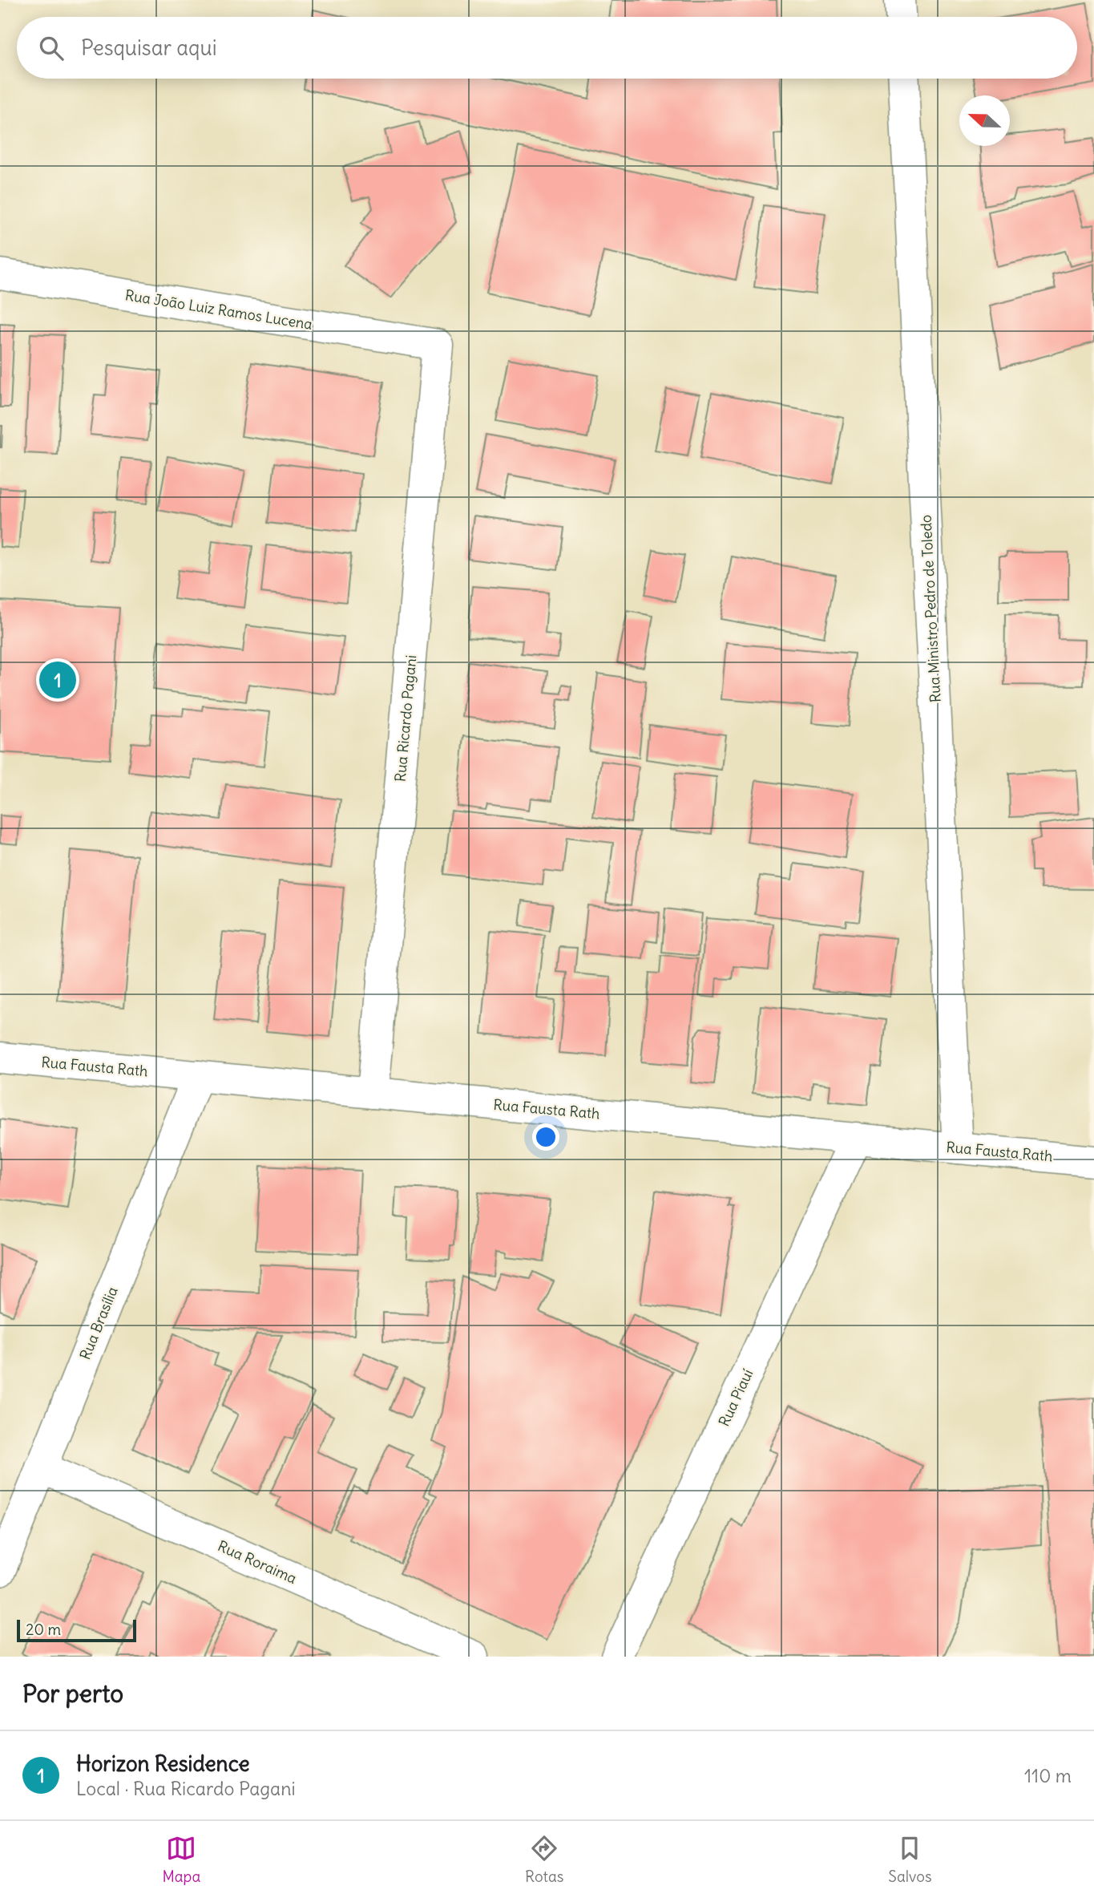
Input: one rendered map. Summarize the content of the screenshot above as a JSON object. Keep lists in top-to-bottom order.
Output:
{
  "streets": {
    "street": [
      "Rua João Luiz Ramos Lucena",
      "Rua Ministro Pedro de Toledo",
      "Rua Ricardo Pagani",
      "Rua Fausta Rath",
      "Rua Brasília",
      "Rua Piauí",
      "Rua Roraima"
    ]
  },
  "crossings": [
    ["Rua João Luiz Ramos Lucena", "Rua Ricardo Pagani"],
    ["Rua Ministro Pedro de Toledo", "Rua Fausta Rath"],
    ["Rua Ricardo Pagani", "Rua Fausta Rath"],
    ["Rua Fausta Rath", "Rua Brasília"],
    ["Rua Fausta Rath", "Rua Piauí"],
    ["Rua Brasília", "Rua Roraima"]
  ],
  "scale_bar": "20 m",
  "north": "left",
  "page": {
    "search": "Pesquisar aqui",
    "pins": "1",
    "scale": "20 m",
    "heading": "Por perto",
    "list": [
      {
        "mark": "1",
        "name": "Horizon Residence",
        "note": "Local · Rua Ricardo Pagani",
        "value": "110 m"
      }
    ],
    "nav": ["Mapa", "Rotas", "Salvos"]
  }
}
